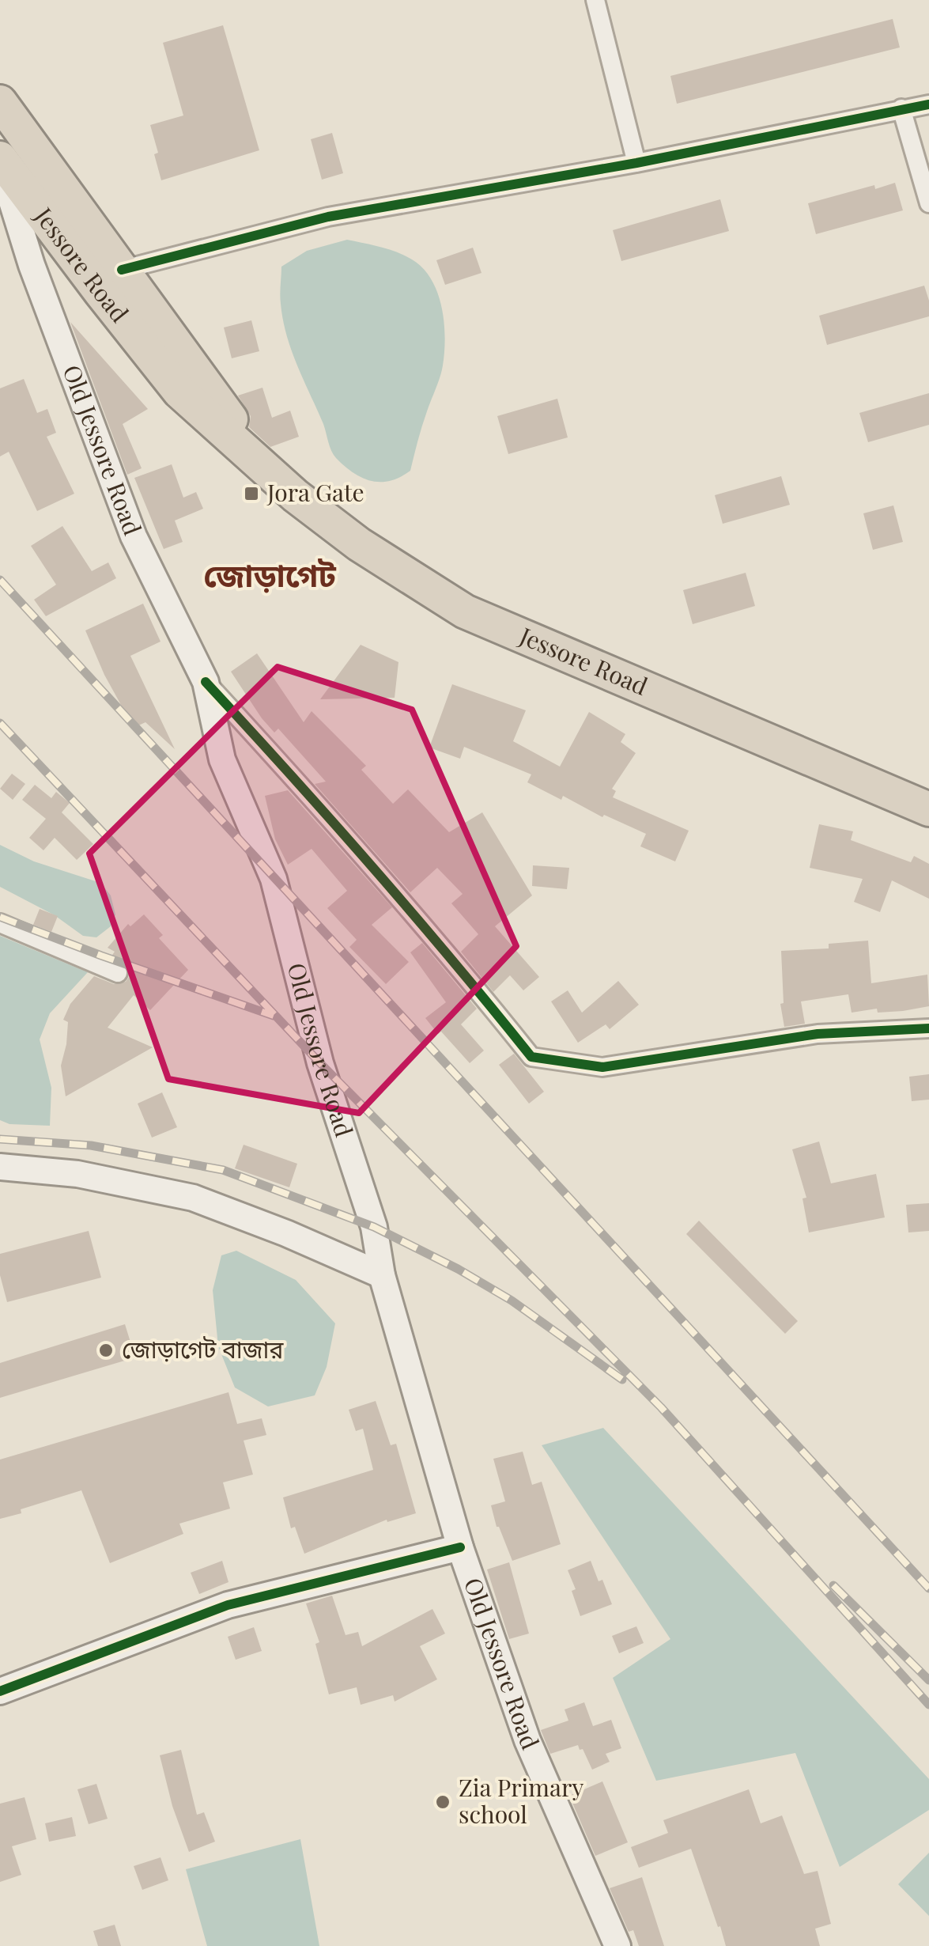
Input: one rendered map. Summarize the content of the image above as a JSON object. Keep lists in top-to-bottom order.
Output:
{
  "streets": {
    "highway": ["Jessore Road"],
    "main road": ["Old Jessore Road"]
  },
  "crossings": [
    ["Jessore Road", "Old Jessore Road"]
  ],
  "districts": ["জোড়াগেট"],
  "places": {
    "transit": ["Jora Gate"],
    "other": ["জোড়াগেট বাজার", "Zia Primary school"]
  }
}
